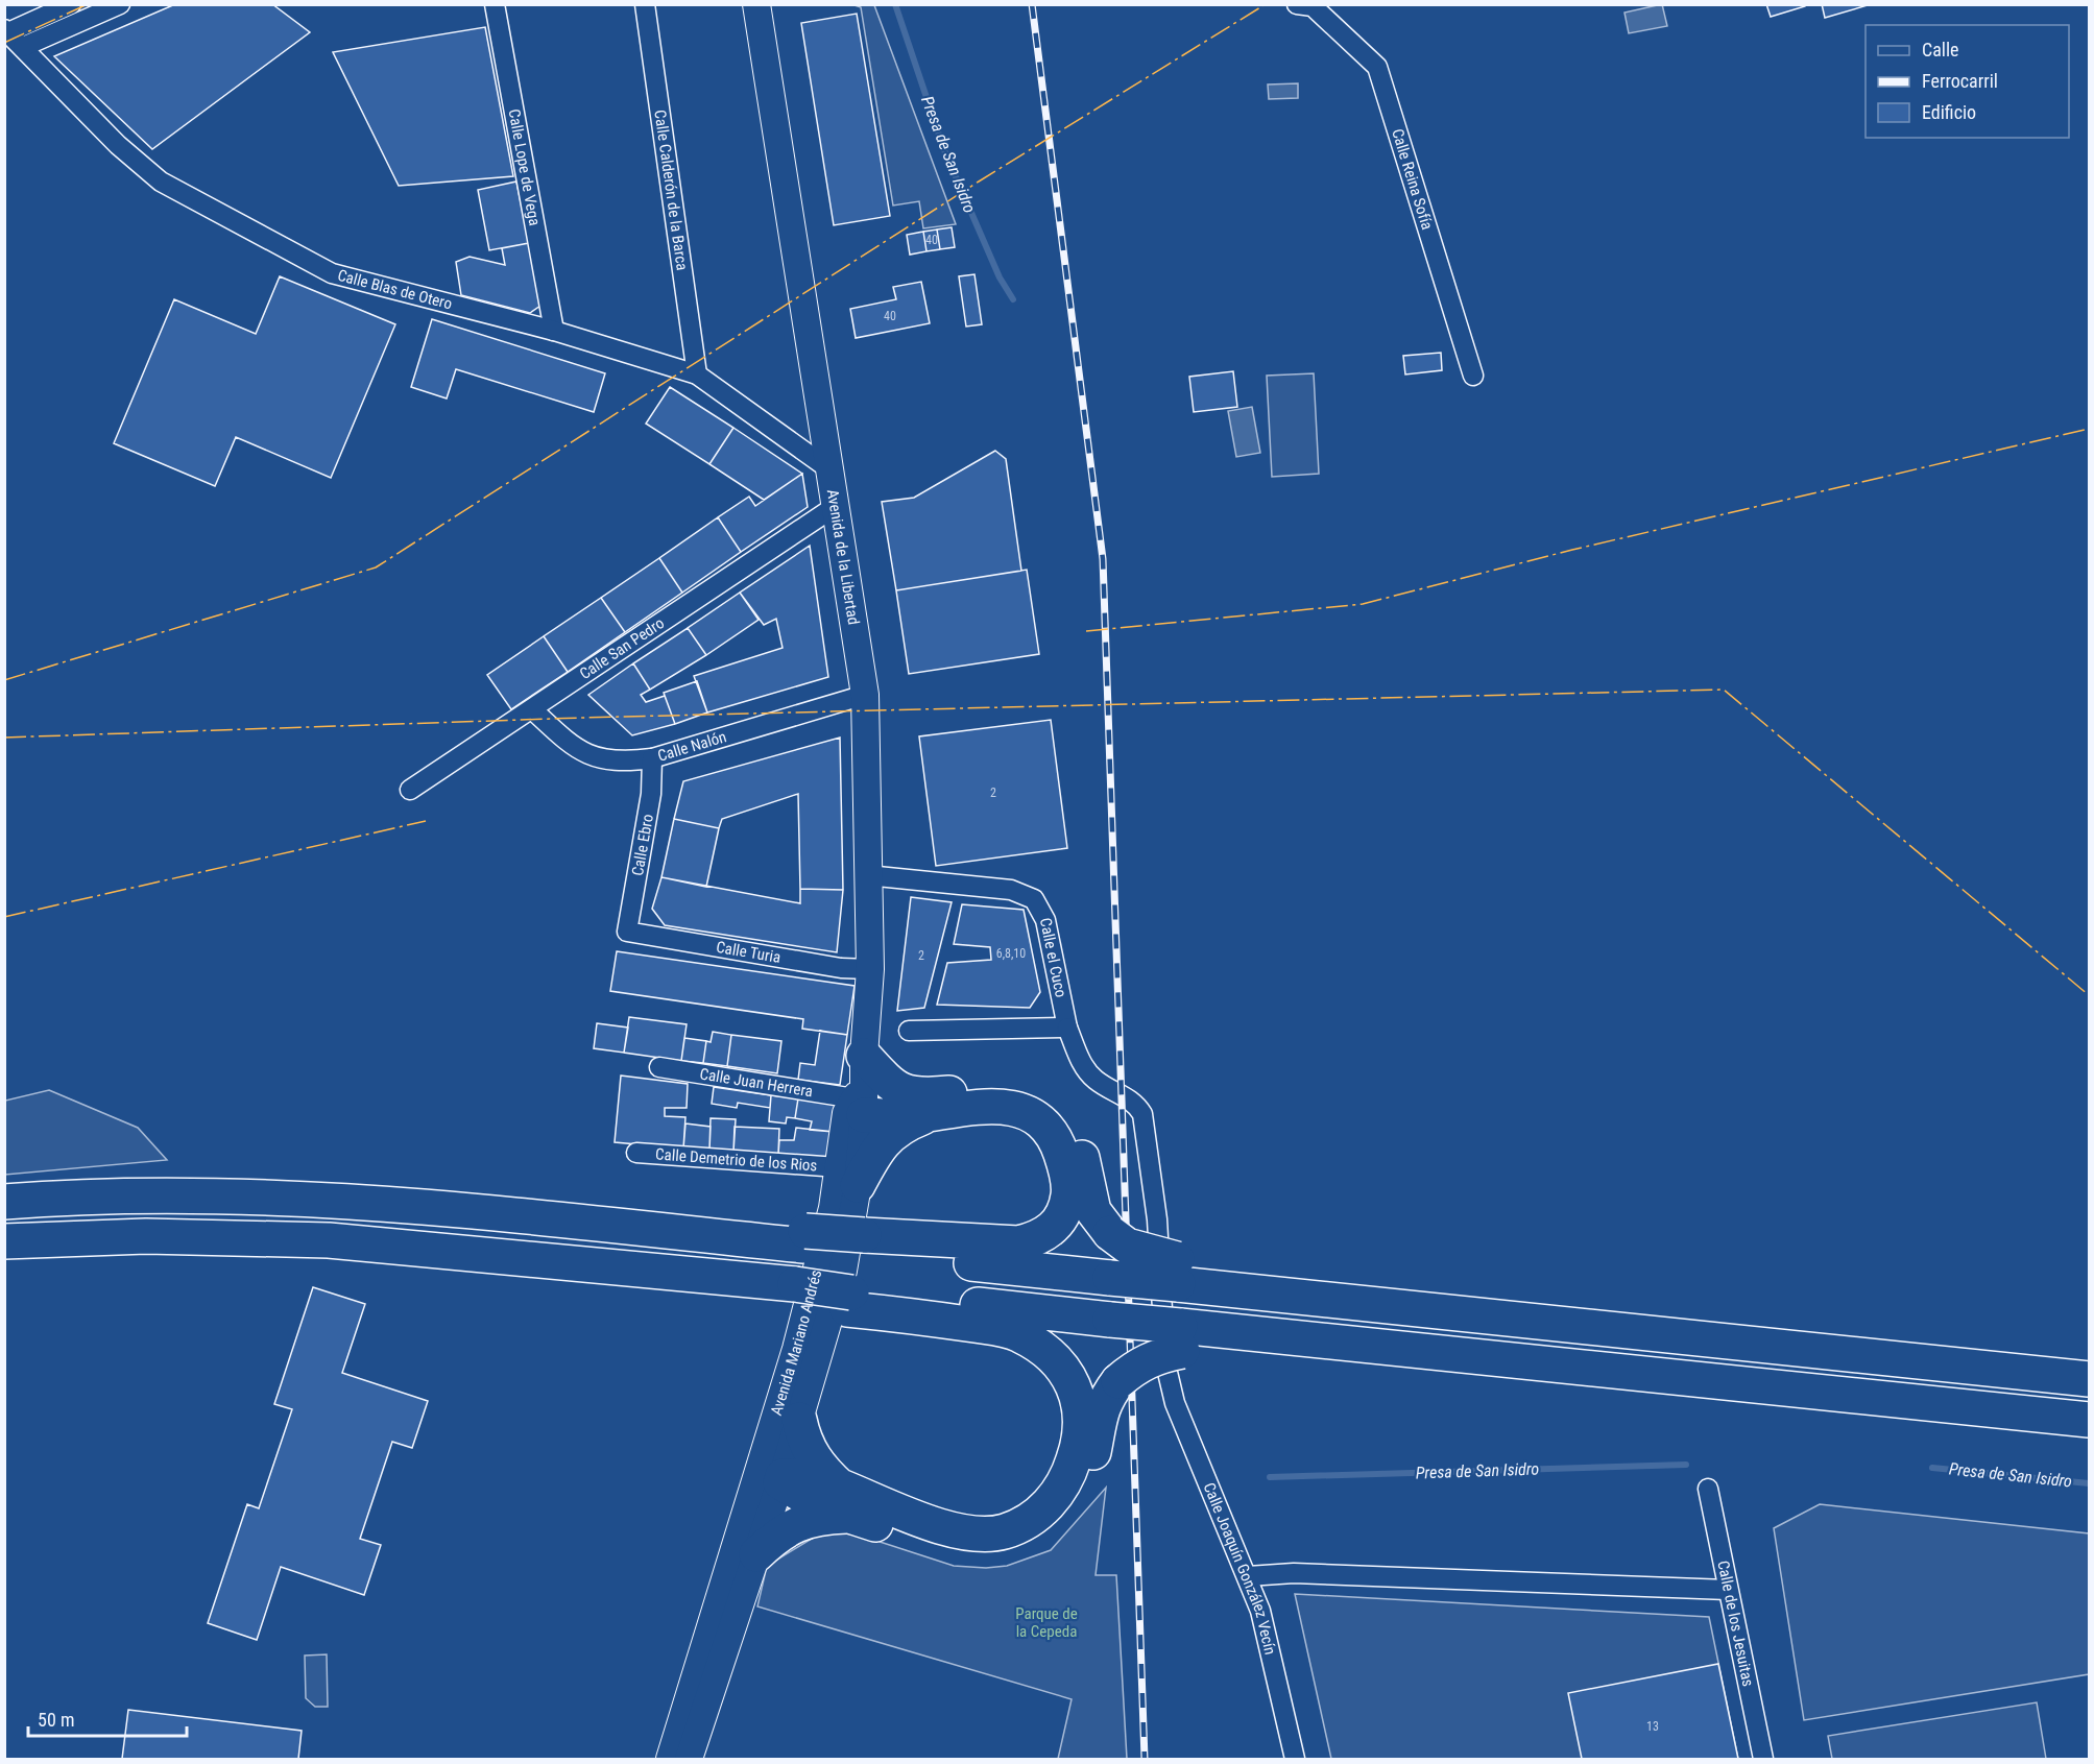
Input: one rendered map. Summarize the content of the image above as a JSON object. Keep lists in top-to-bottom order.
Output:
{
  "streets": {
    "main road": ["Avenida de la Libertad", "Avenida Mariano Andrés"],
    "street": [
      "Calle Lope de Vega",
      "Calle Reina Sofía",
      "Calle Calderón de la Barca",
      "Calle Blas de Otero",
      "Calle San Pedro",
      "Calle Nalón",
      "Calle Ebro",
      "Calle Turia",
      "Calle el Cuco",
      "Calle Juan Herrera",
      "Calle Demetrio de los Rios",
      "Calle Joaquín González Vecín",
      "Calle de los Jesuitas"
    ]
  },
  "crossings": [
    ["Calle Lope de Vega", "Calle Blas de Otero"],
    ["Calle Calderón de la Barca", "Calle Blas de Otero"],
    ["Calle Blas de Otero", "Avenida de la Libertad"],
    ["Avenida de la Libertad", "Calle San Pedro"],
    ["Avenida de la Libertad", "Calle Nalón"],
    ["Avenida de la Libertad", "Calle Turia"],
    ["Avenida de la Libertad", "Calle el Cuco"],
    ["Avenida de la Libertad", "Calle Juan Herrera"],
    ["Avenida de la Libertad", "Avenida Mariano Andrés"],
    ["Calle San Pedro", "Calle Nalón"],
    ["Calle Nalón", "Calle Ebro"],
    ["Calle Ebro", "Calle Turia"],
    ["Calle el Cuco", "Calle Joaquín González Vecín"],
    ["Calle Juan Herrera", "Avenida Mariano Andrés"],
    ["Calle Demetrio de los Rios", "Avenida Mariano Andrés"]
  ],
  "water": ["Presa de San Isidro"],
  "parks": ["Parque de la Cepeda"],
  "house_numbers": [
    "40",
    "40",
    "2",
    "6,8,10",
    "2",
    "13"
  ],
  "legend": ["Calle", "Ferrocarril", "Edificio"],
  "scale_bar": "50 m"
}
